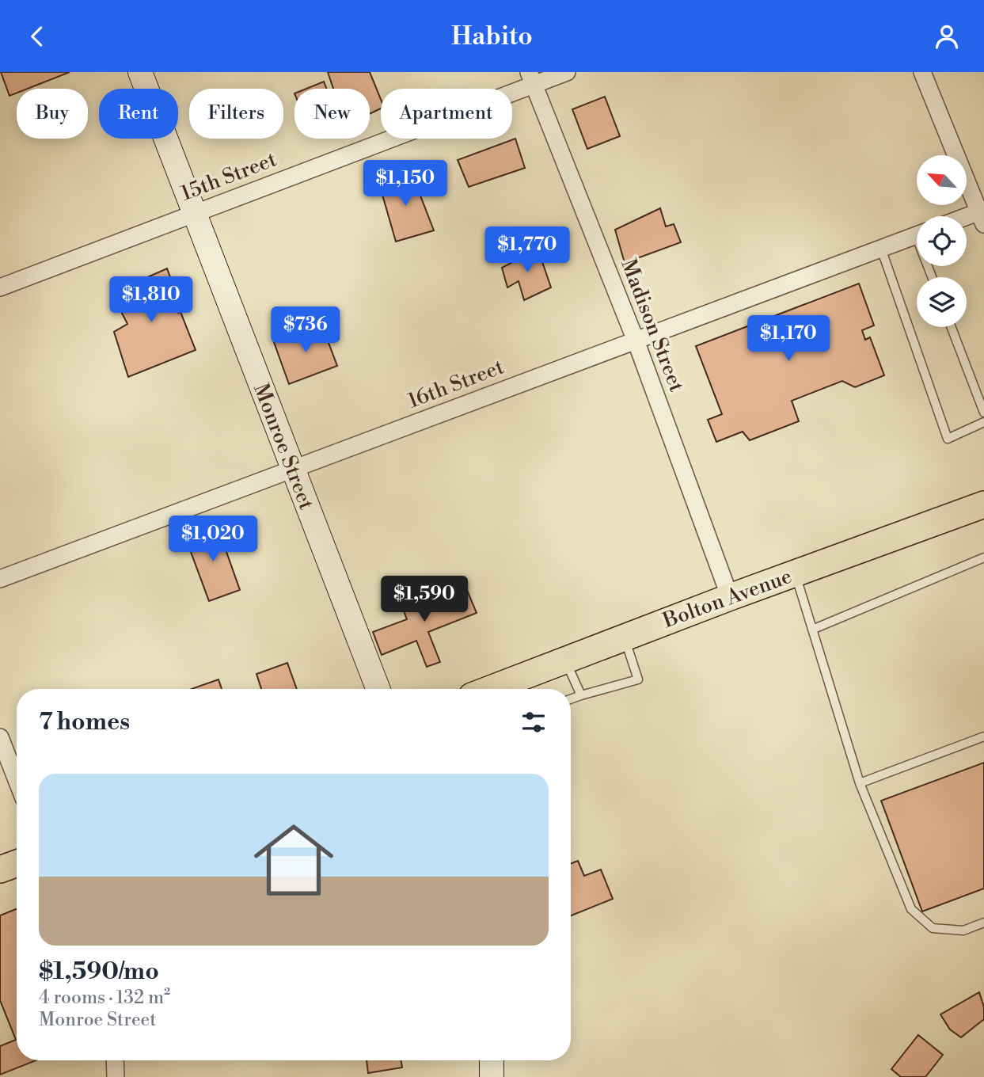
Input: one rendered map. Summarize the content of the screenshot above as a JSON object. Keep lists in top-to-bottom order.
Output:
{
  "streets": {
    "main road": ["Monroe Street", "Bolton Avenue"],
    "street": ["15th Street", "Madison Street", "16th Street"]
  },
  "crossings": [
    ["15th Street", "Madison Street"],
    ["15th Street", "Monroe Street"],
    ["Madison Street", "16th Street"],
    ["Madison Street", "Bolton Avenue"],
    ["16th Street", "Monroe Street"]
  ],
  "north": "top left",
  "page": {
    "header": "Habito",
    "chip": [
      "Buy",
      "Rent",
      "Filters",
      "New",
      "Apartment"
    ],
    "price": [
      "$1,150",
      "$1,770",
      "$1,810",
      "$736",
      "$1,170",
      "$1,020",
      "$1,590"
    ],
    "heading": "7 homes",
    "list": [
      {
        "name": "$1,590/mo",
        "note": "4 rooms · 132 m² · Monroe Street"
      }
    ]
  }
}
